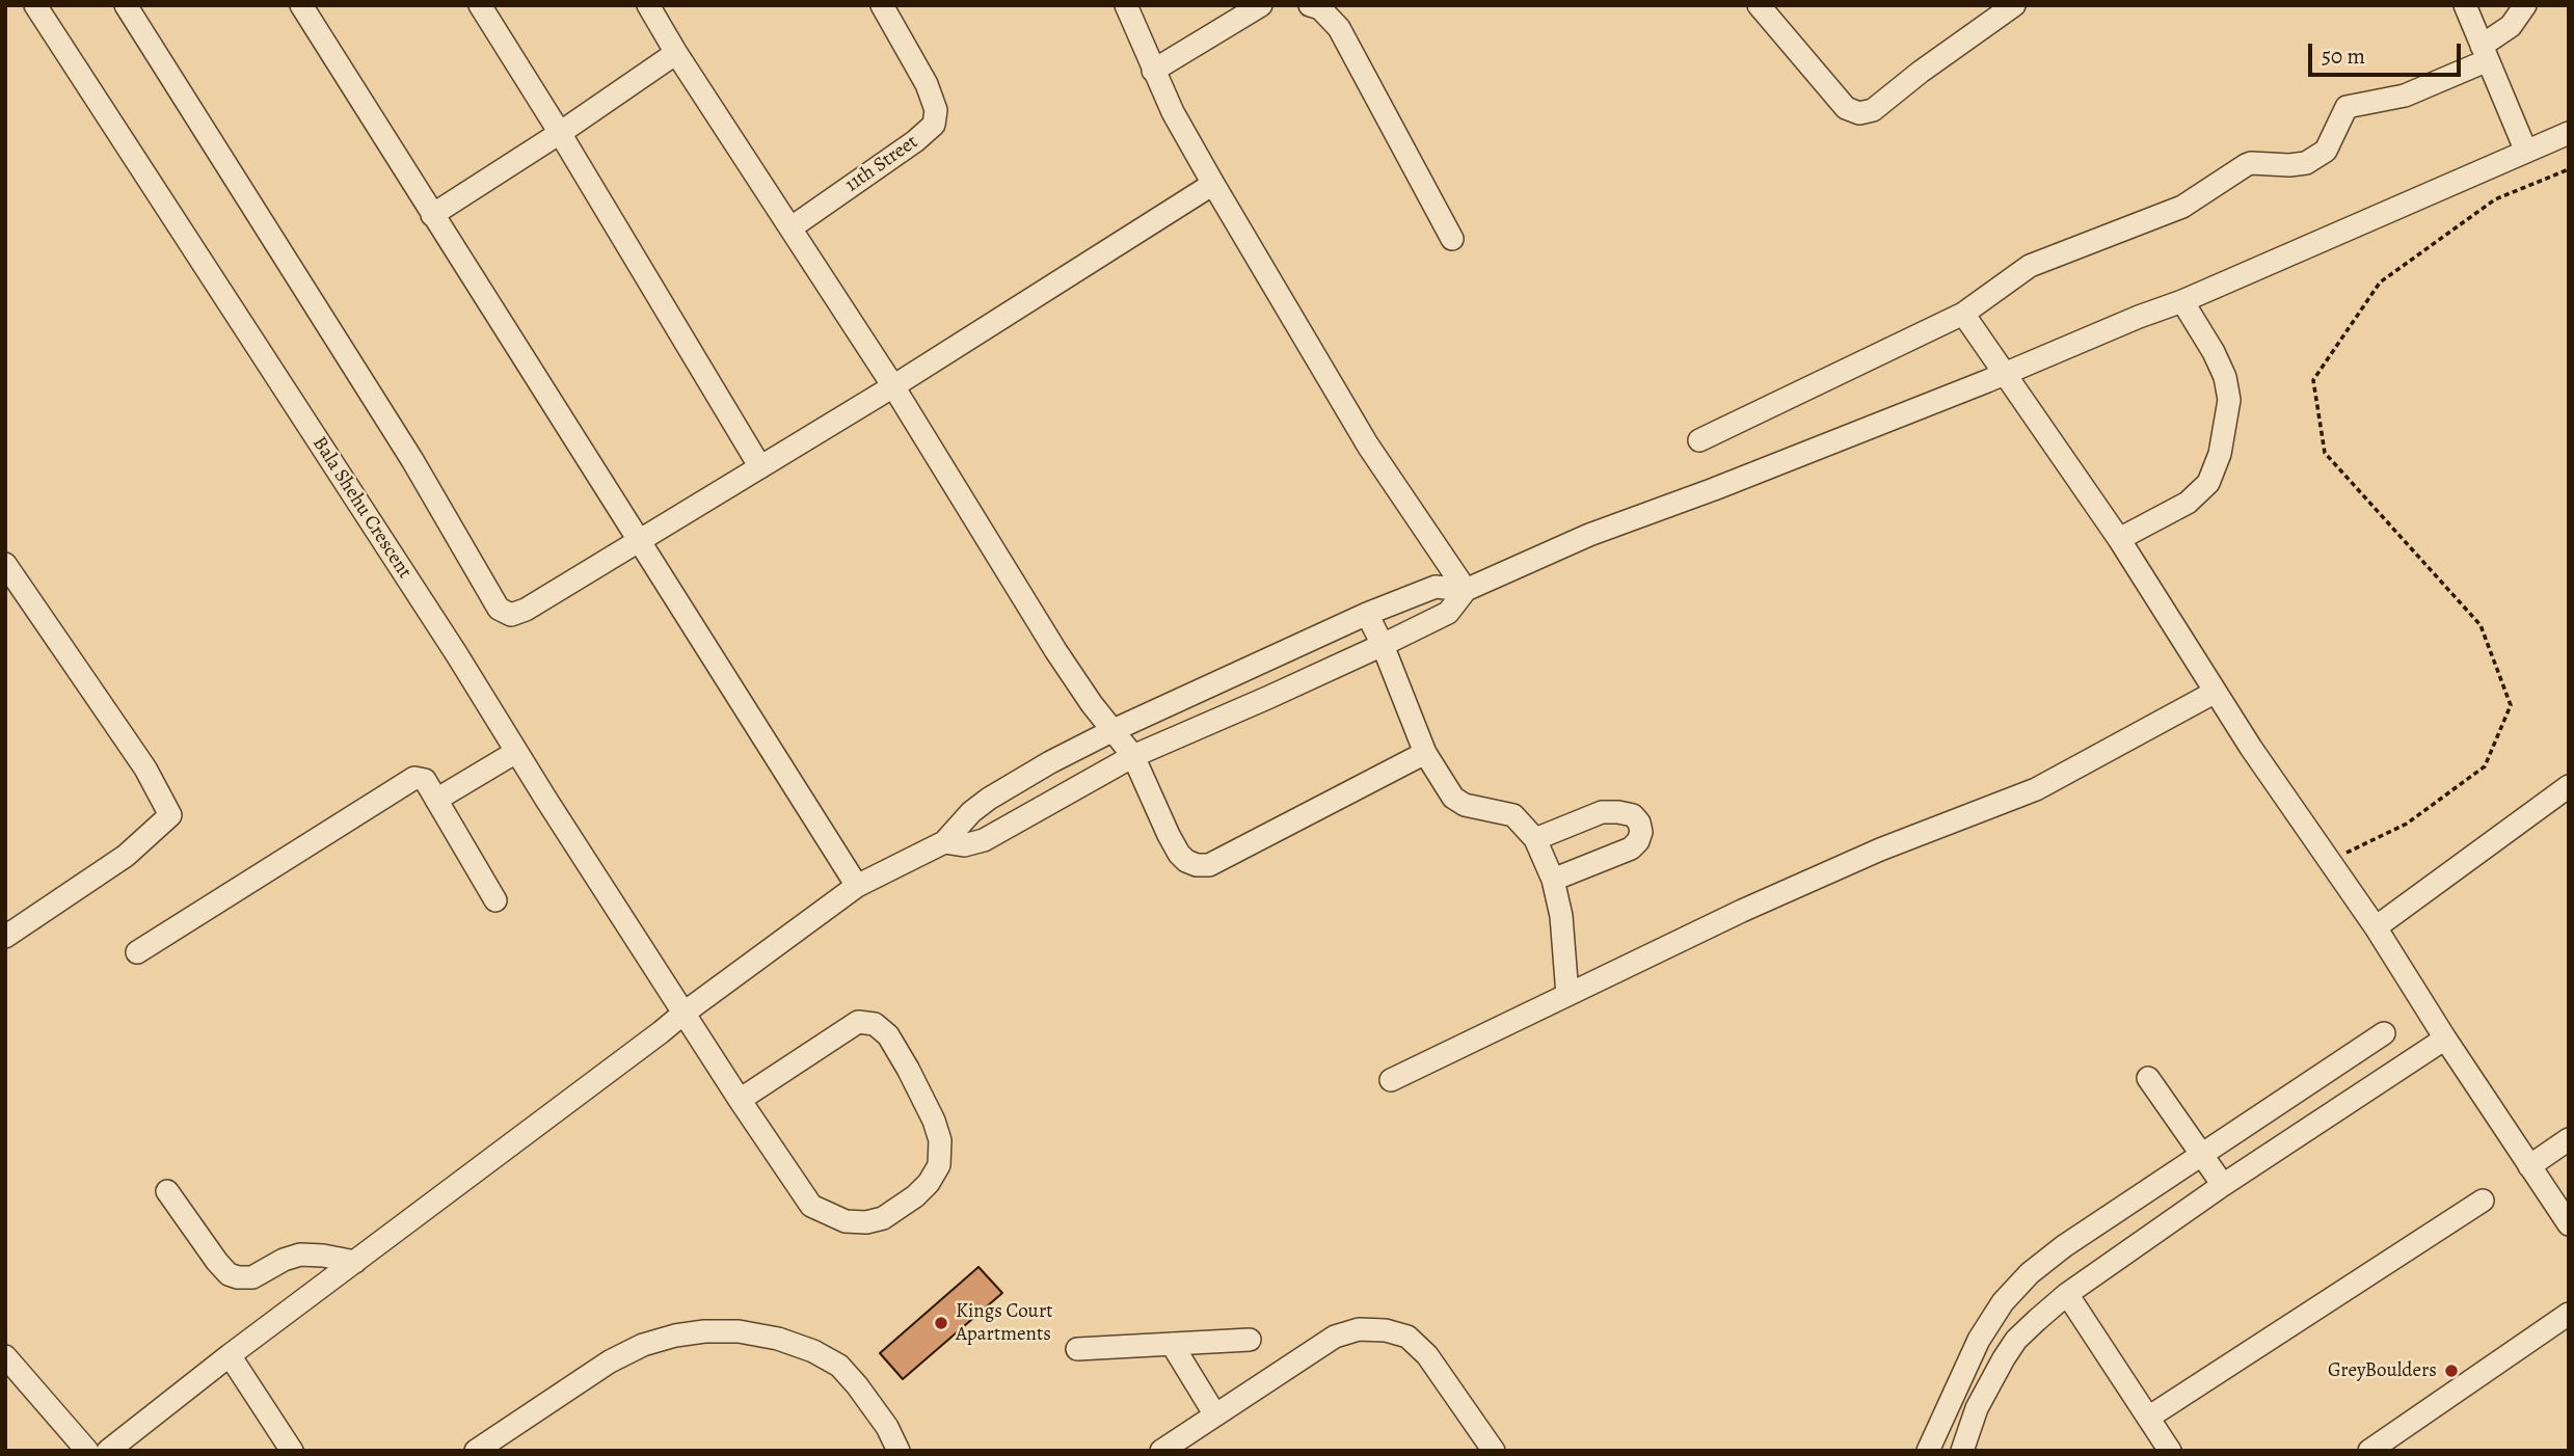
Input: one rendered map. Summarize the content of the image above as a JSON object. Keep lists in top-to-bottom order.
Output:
{
  "streets": {
    "street": ["11th Street", "Bala Shehu Crescent"]
  },
  "places": ["Kings Court Apartments", "GreyBoulders"],
  "scale_bar": "50 m"
}
